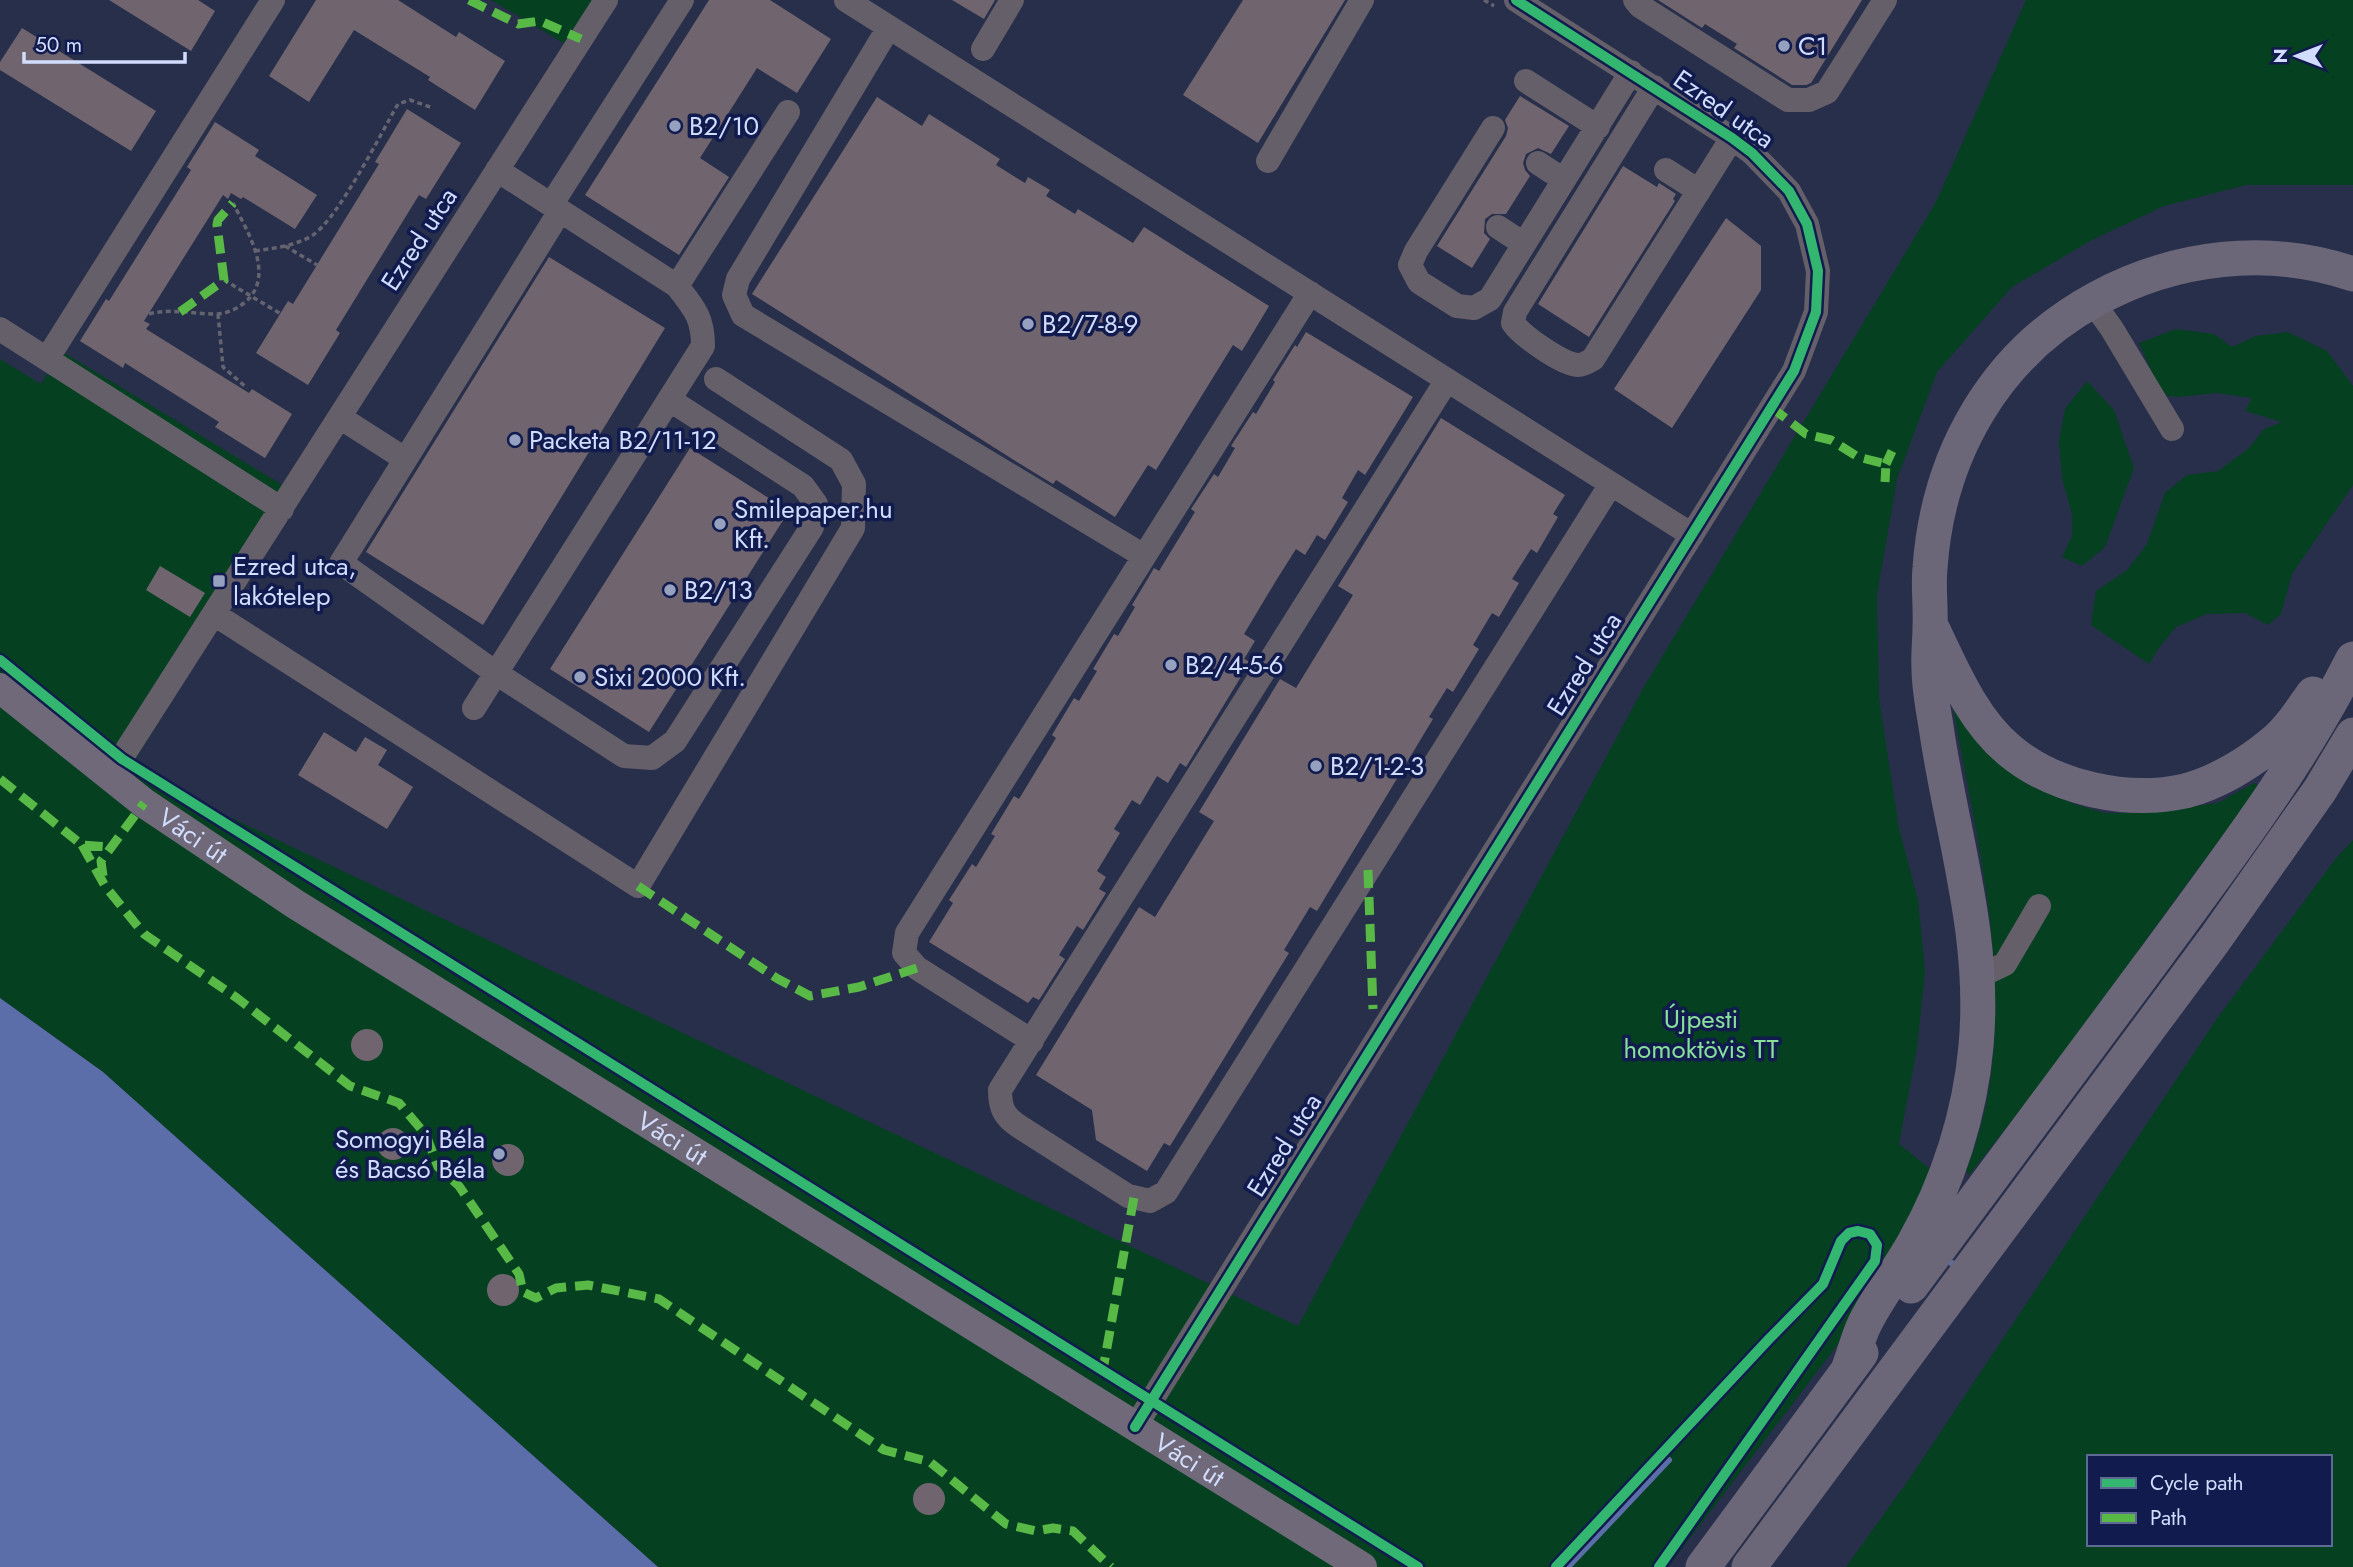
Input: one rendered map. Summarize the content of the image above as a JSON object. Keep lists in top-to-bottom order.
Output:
{
  "streets": {
    "main road": ["Váci út"],
    "street": ["Ezred utca"]
  },
  "crossings": [
    ["Ezred utca", "Váci út"]
  ],
  "parks": ["Újpesti homoktövis TT"],
  "places": {
    "other": [
      "C1",
      "B2/10",
      "B2/7-8-9",
      "Packeta B2/11-12",
      "Smilepaper.hu Kft.",
      "B2/13",
      "B2/4-5-6",
      "Sixi 2000 Kft.",
      "B2/1-2-3",
      "Somogyi Béla és Bacsó Béla"
    ],
    "transit": ["Ezred utca, lakótelep"]
  },
  "legend": ["Cycle path", "Path"],
  "scale_bar": "50 m",
  "north": "left"
}
